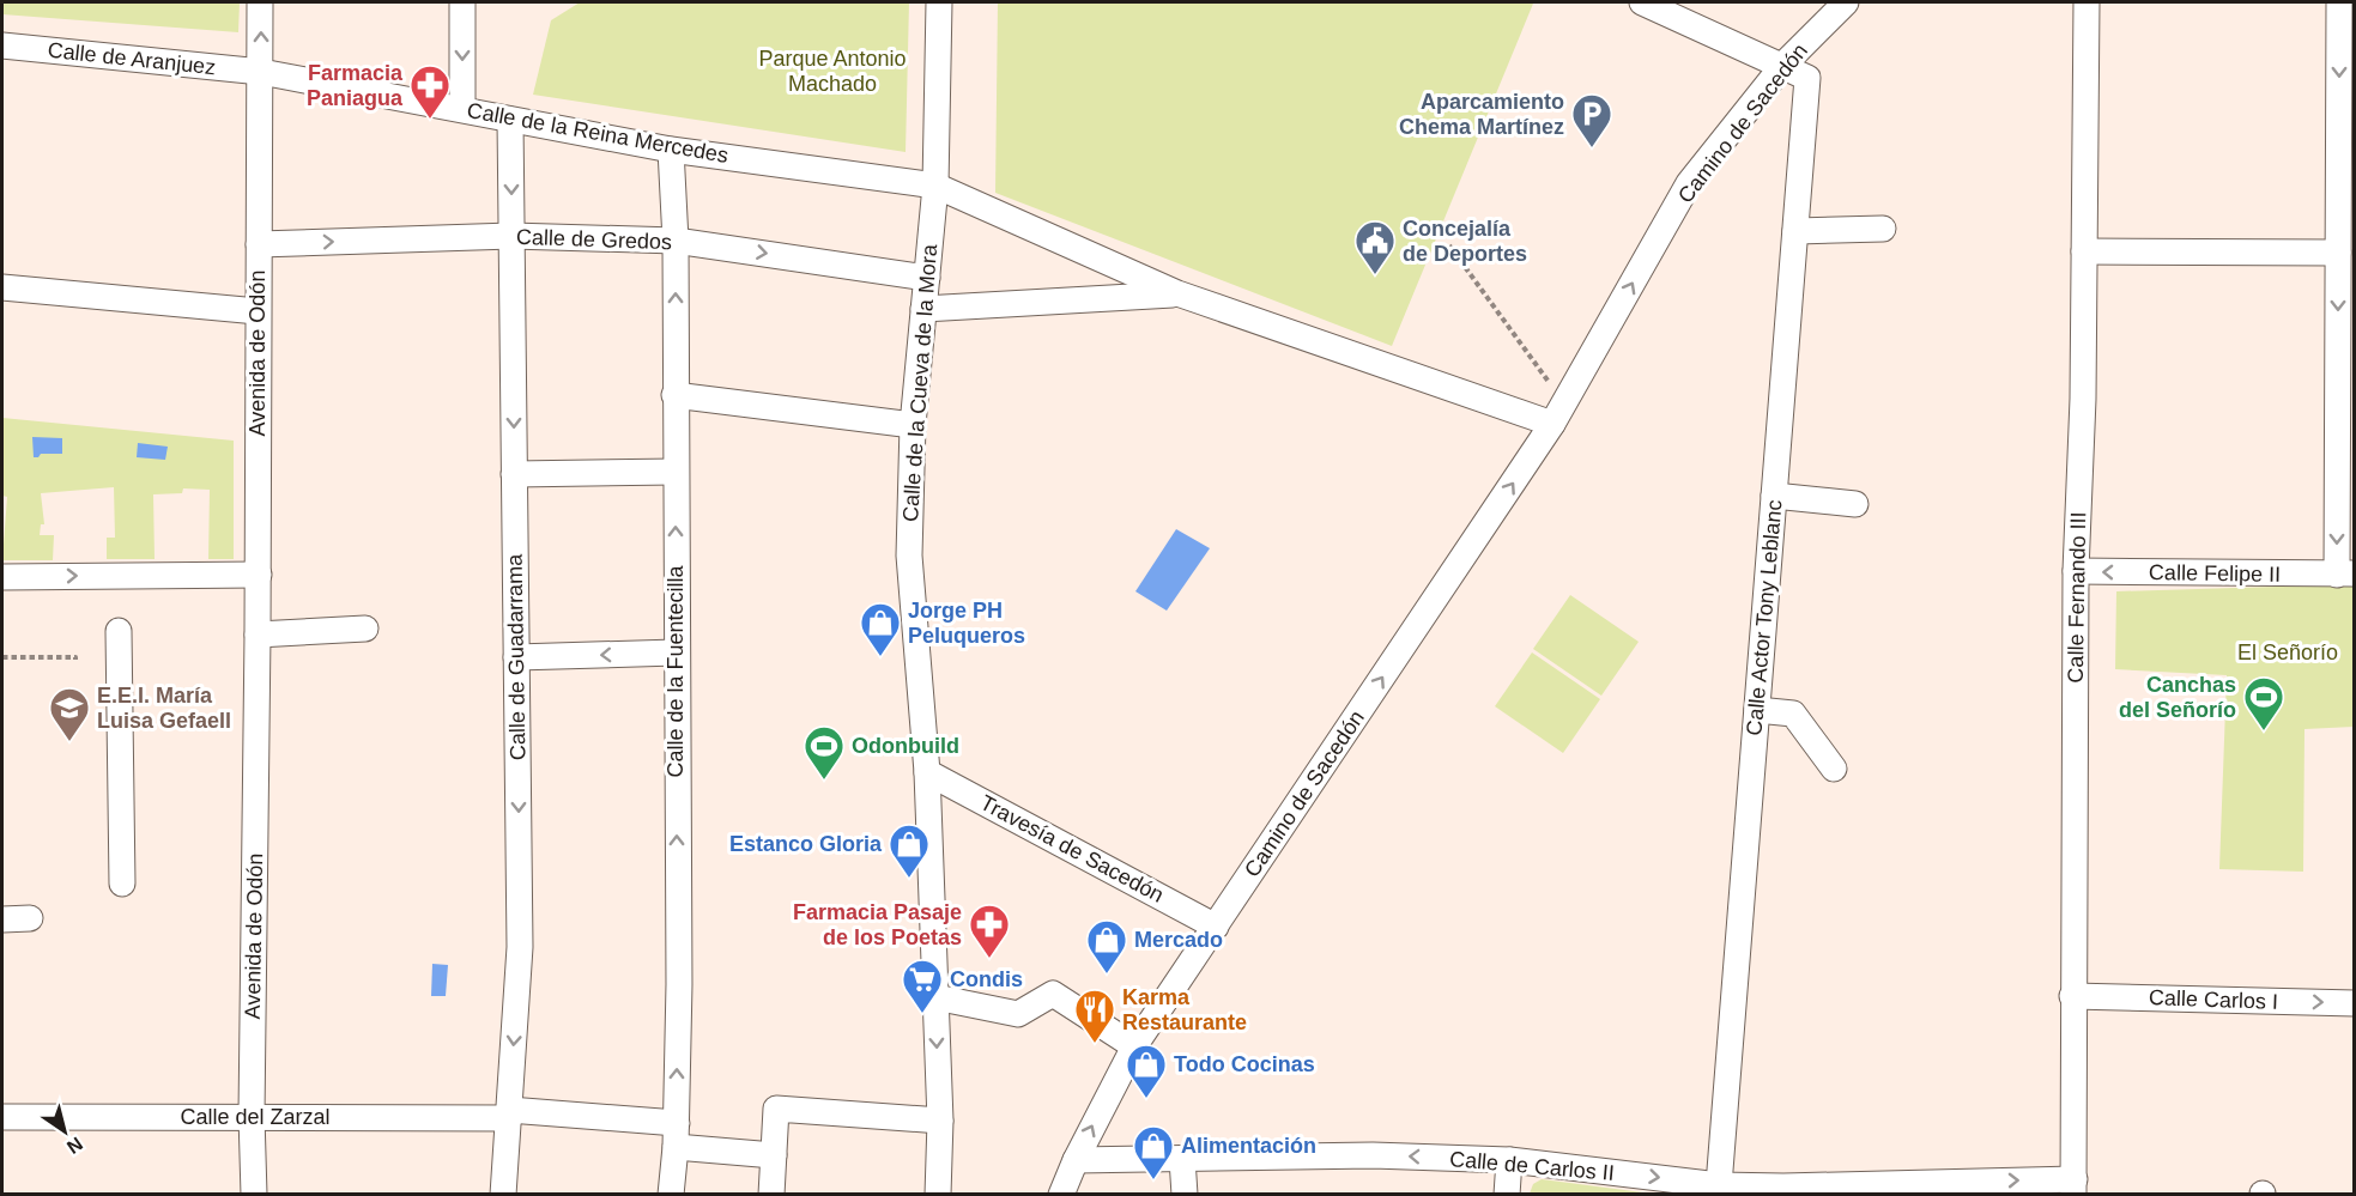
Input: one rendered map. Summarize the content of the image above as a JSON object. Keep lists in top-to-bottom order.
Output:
{
  "streets": {
    "street": [
      "Calle de Aranjuez",
      "Camino de Sacedón",
      "Calle de la Reina Mercedes",
      "Calle de Gredos",
      "Avenida de Odón",
      "Calle de la Cueva de la Mora",
      "Calle Felipe II",
      "Calle Fernando III",
      "Calle Actor Tony Leblanc",
      "Calle de Guadarrama",
      "Calle de la Fuentecilla",
      "Travesía de Sacedón",
      "Calle Carlos I",
      "Calle del Zarzal",
      "Calle de Carlos II"
    ]
  },
  "crossings": [
    ["Calle de Aranjuez", "Calle de la Reina Mercedes"],
    ["Calle de Aranjuez", "Avenida de Odón"],
    ["Camino de Sacedón", "Calle de la Reina Mercedes"],
    ["Camino de Sacedón", "Calle Actor Tony Leblanc"],
    ["Camino de Sacedón", "Travesía de Sacedón"],
    ["Camino de Sacedón", "Calle de Carlos II"],
    ["Calle de la Reina Mercedes", "Avenida de Odón"],
    ["Calle de la Reina Mercedes", "Calle de la Cueva de la Mora"],
    ["Calle de la Reina Mercedes", "Calle de Guadarrama"],
    ["Calle de la Reina Mercedes", "Calle de la Fuentecilla"],
    ["Calle de Gredos", "Avenida de Odón"],
    ["Calle de Gredos", "Calle de la Cueva de la Mora"],
    ["Calle de Gredos", "Calle de Guadarrama"],
    ["Calle de Gredos", "Calle de la Fuentecilla"],
    ["Avenida de Odón", "Calle del Zarzal"],
    ["Calle de la Cueva de la Mora", "Travesía de Sacedón"],
    ["Calle Felipe II", "Calle Fernando III"],
    ["Calle Fernando III", "Calle Carlos I"],
    ["Calle Fernando III", "Calle de Carlos II"],
    ["Calle Actor Tony Leblanc", "Calle de Carlos II"],
    ["Calle de Guadarrama", "Calle del Zarzal"],
    ["Calle de la Fuentecilla", "Calle del Zarzal"]
  ],
  "one_way": [
    "Camino de Sacedón",
    "Calle Felipe II",
    "Calle de Guadarrama",
    "Calle de la Fuentecilla",
    "Calle Carlos I"
  ],
  "parks": ["Parque Antonio Machado", "El Señorío"],
  "places": {
    "pharmacy": ["Farmacia Paniagua", "Farmacia Pasaje de los Poetas"],
    "parking": ["Aparcamiento Chema Martínez"],
    "public building": ["Concejalía de Deportes"],
    "shop": [
      "Jorge PH Peluqueros",
      "Estanco Gloria",
      "Mercado",
      "Todo Cocinas",
      "Alimentación"
    ],
    "sports": ["Canchas del Señorío", "Odonbuild"],
    "school or university": ["E.E.I. María Luisa Gefaell"],
    "supermarket": ["Condis"],
    "restaurant": ["Karma Restaurante"]
  },
  "north": "bottom right"
}
